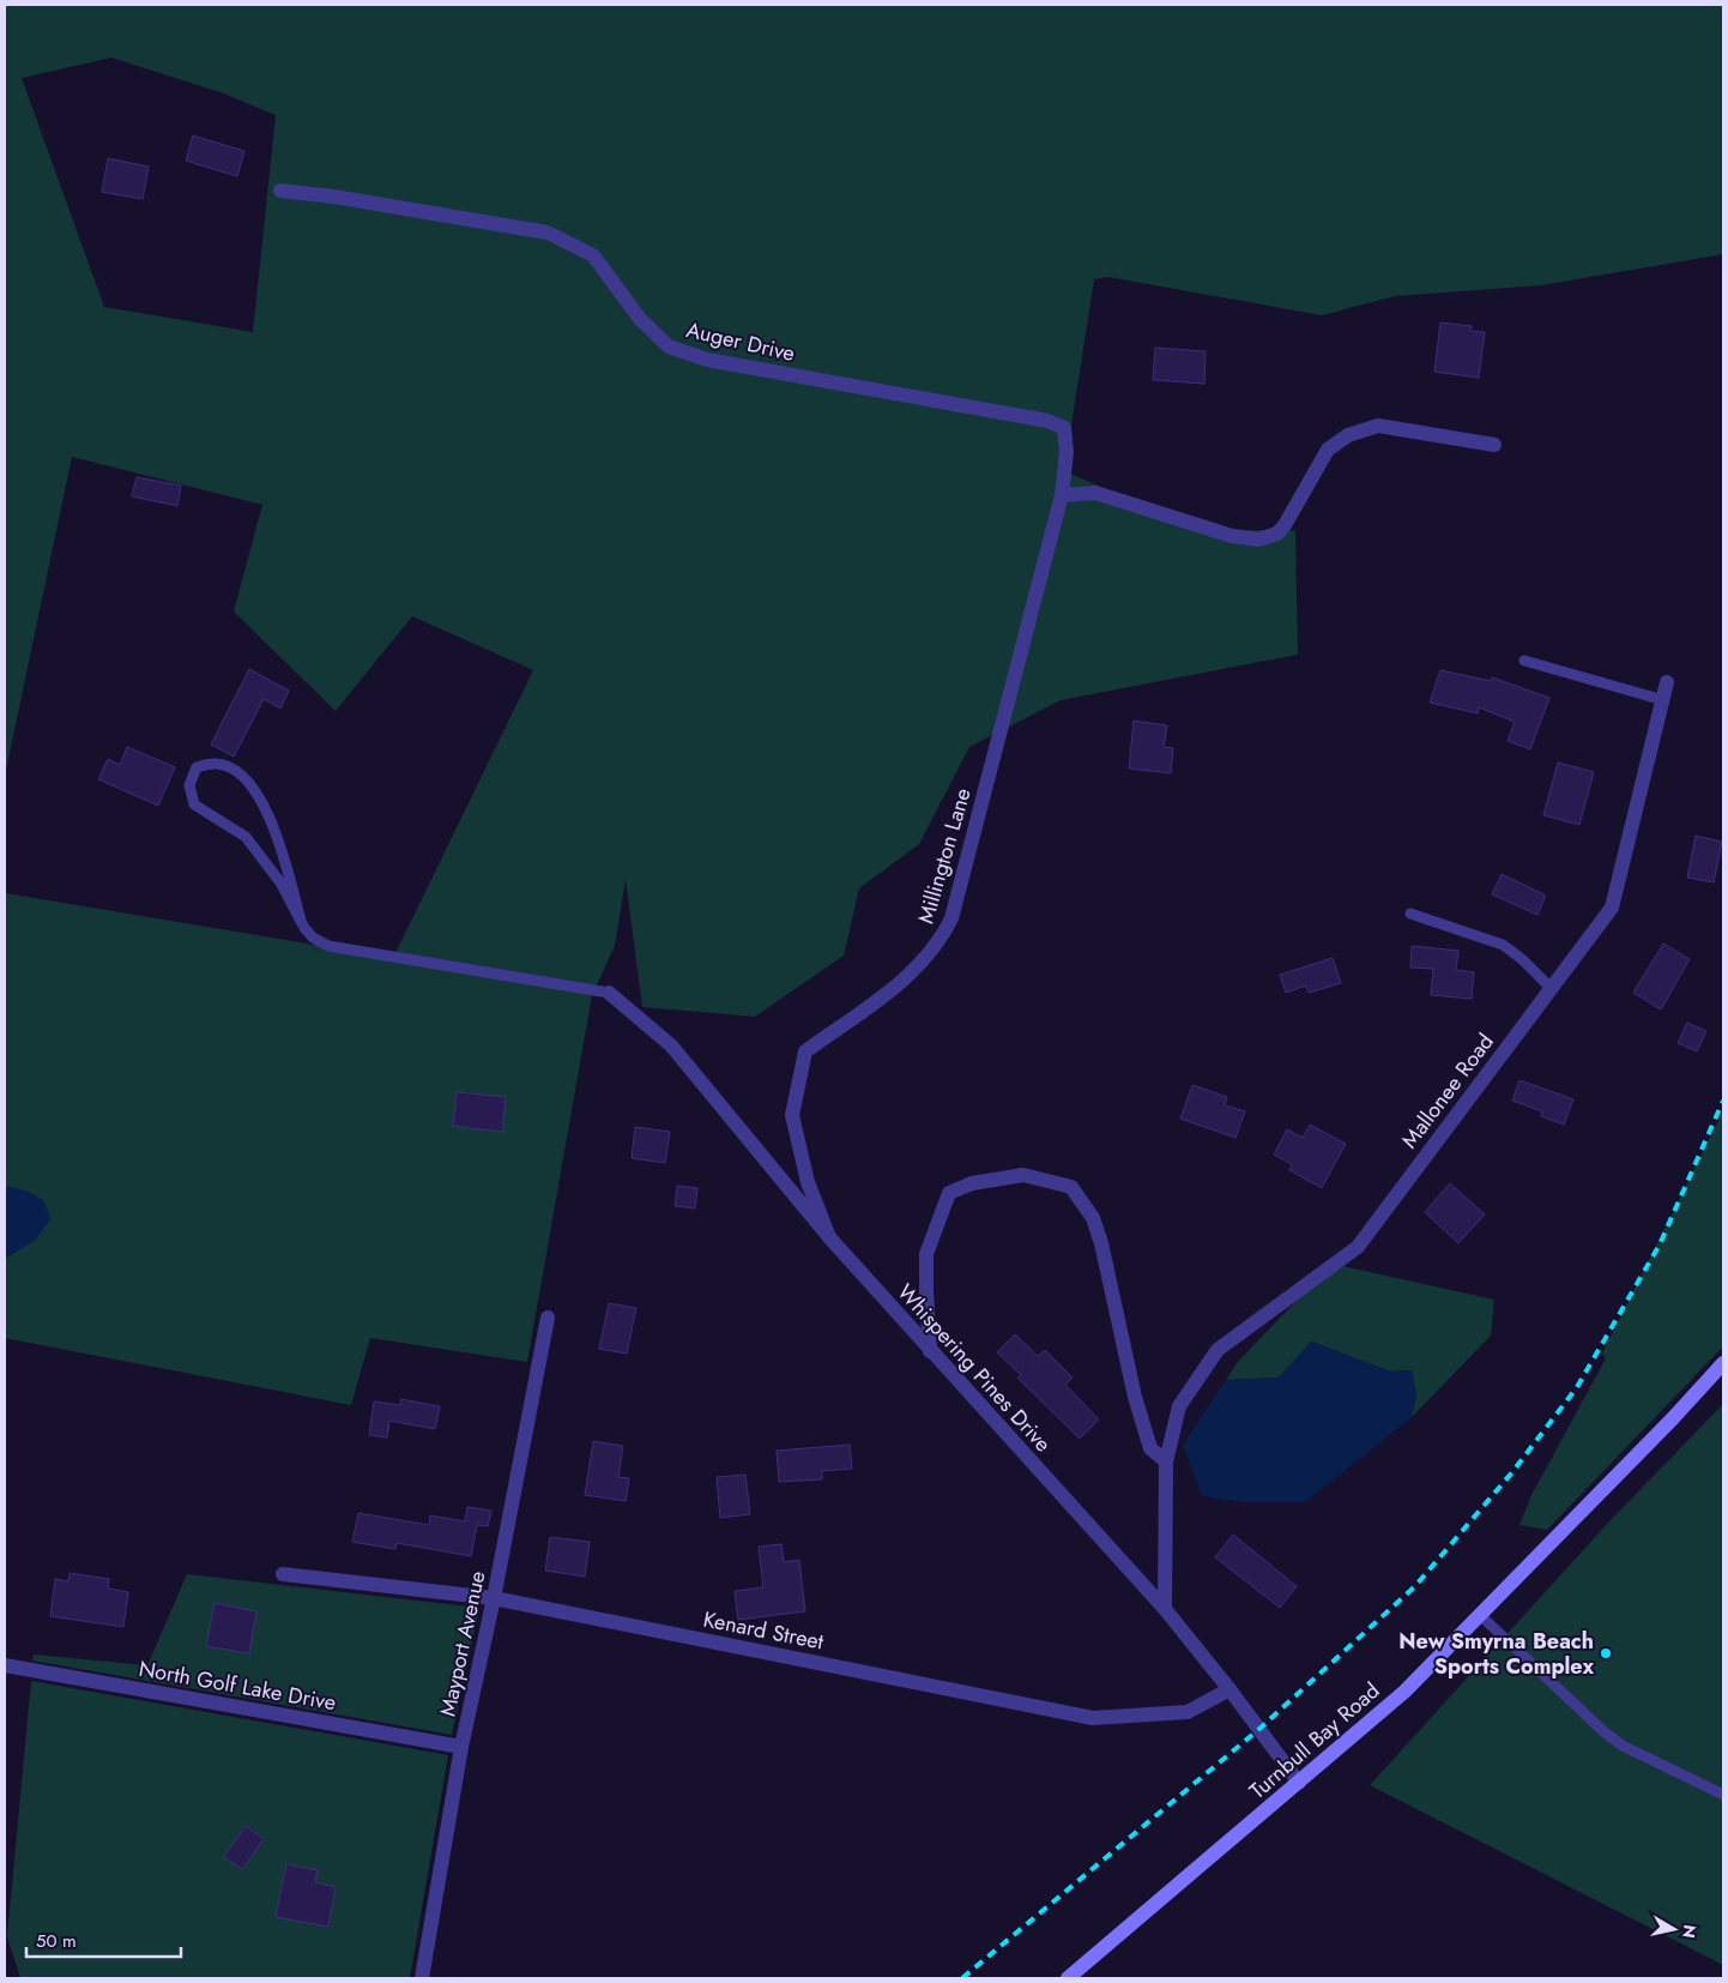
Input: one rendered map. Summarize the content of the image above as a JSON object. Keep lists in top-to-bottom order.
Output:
{
  "streets": {
    "street": [
      "Auger Drive",
      "Millington Lane",
      "Mallonee Road",
      "Whispering Pines Drive",
      "Kenard Street",
      "Mayport Avenue",
      "North Golf Lake Drive",
      "Turnbull Bay Road"
    ]
  },
  "crossings": [
    ["Auger Drive", "Millington Lane"],
    ["Millington Lane", "Whispering Pines Drive"],
    ["Mallonee Road", "Whispering Pines Drive"],
    ["Whispering Pines Drive", "Kenard Street"],
    ["Whispering Pines Drive", "Turnbull Bay Road"],
    ["Kenard Street", "Mayport Avenue"],
    ["Mayport Avenue", "North Golf Lake Drive"]
  ],
  "places": ["New Smyrna Beach Sports Complex"],
  "scale_bar": "50 m",
  "north": "right"
}
